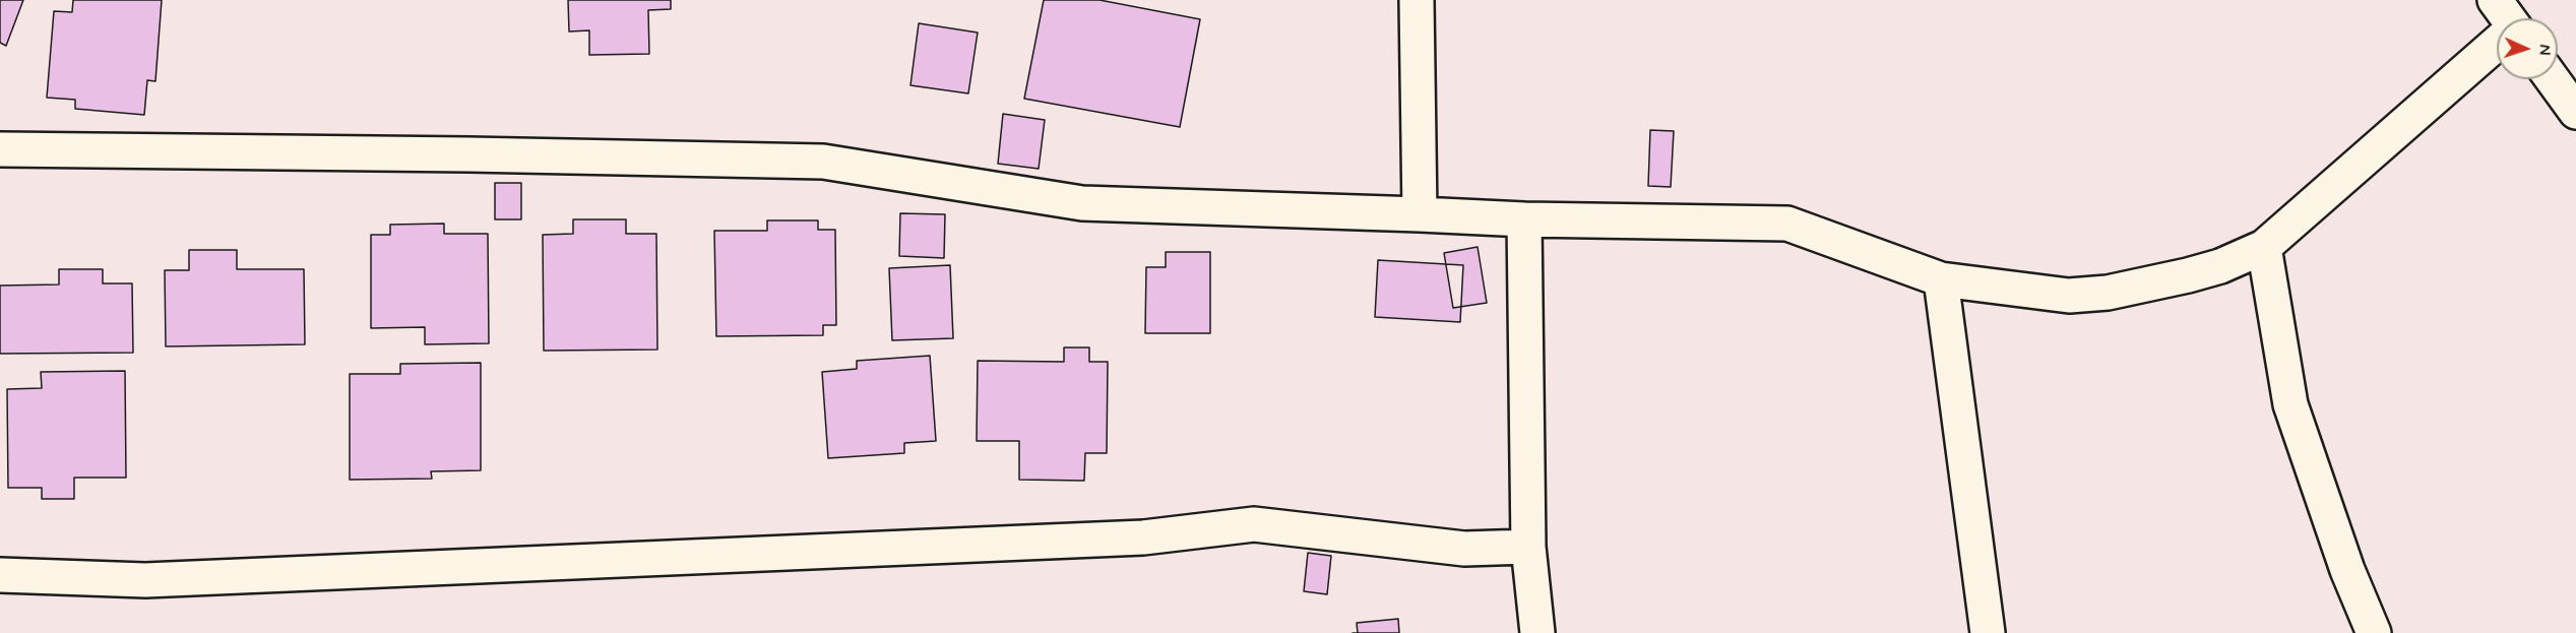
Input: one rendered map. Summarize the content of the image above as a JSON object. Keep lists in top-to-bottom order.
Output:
{
  "north": "right"
}
